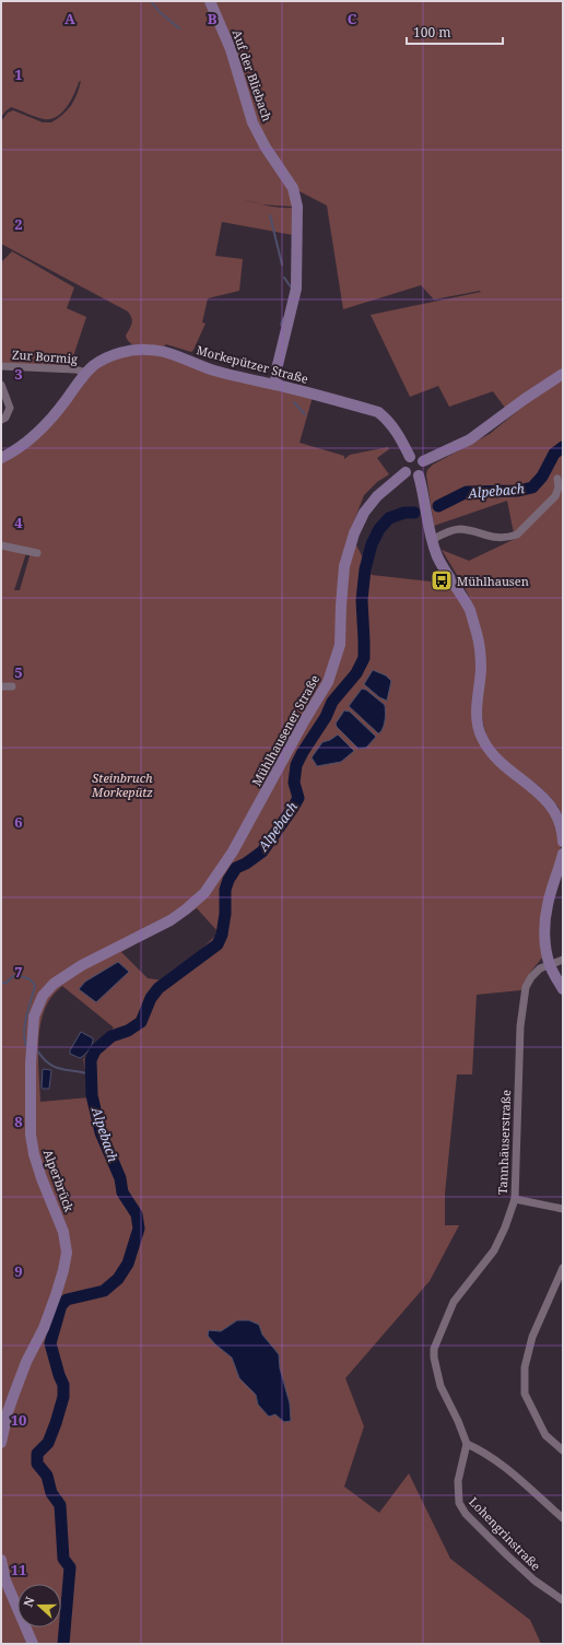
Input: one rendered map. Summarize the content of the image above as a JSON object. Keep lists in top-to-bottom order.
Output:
{
  "streets": {
    "main road": [
      "Auf der Bliebach",
      "Morkepützer Straße",
      "Mühlhausener Straße",
      "Alperbrück"
    ],
    "street": ["Zur Bormig", "Tannhäuserstraße", "Lohengrinstraße"]
  },
  "crossings": [
    ["Auf der Bliebach", "Morkepützer Straße"],
    ["Zur Bormig", "Morkepützer Straße"],
    ["Morkepützer Straße", "Mühlhausener Straße"],
    ["Mühlhausener Straße", "Alperbrück"],
    ["Tannhäuserstraße", "Lohengrinstraße"]
  ],
  "water": ["Alpebach"],
  "parks": ["Steinbruch Morkepütz"],
  "places": {
    "bus stop": ["Mühlhausen"]
  },
  "scale_bar": "100 m",
  "north": "left",
  "grid": {
    "columns": ["A", "B", "C"],
    "rows": [
      "1",
      "2",
      "3",
      "4",
      "5",
      "6",
      "7",
      "8",
      "9",
      "10",
      "11"
    ]
  }
}
